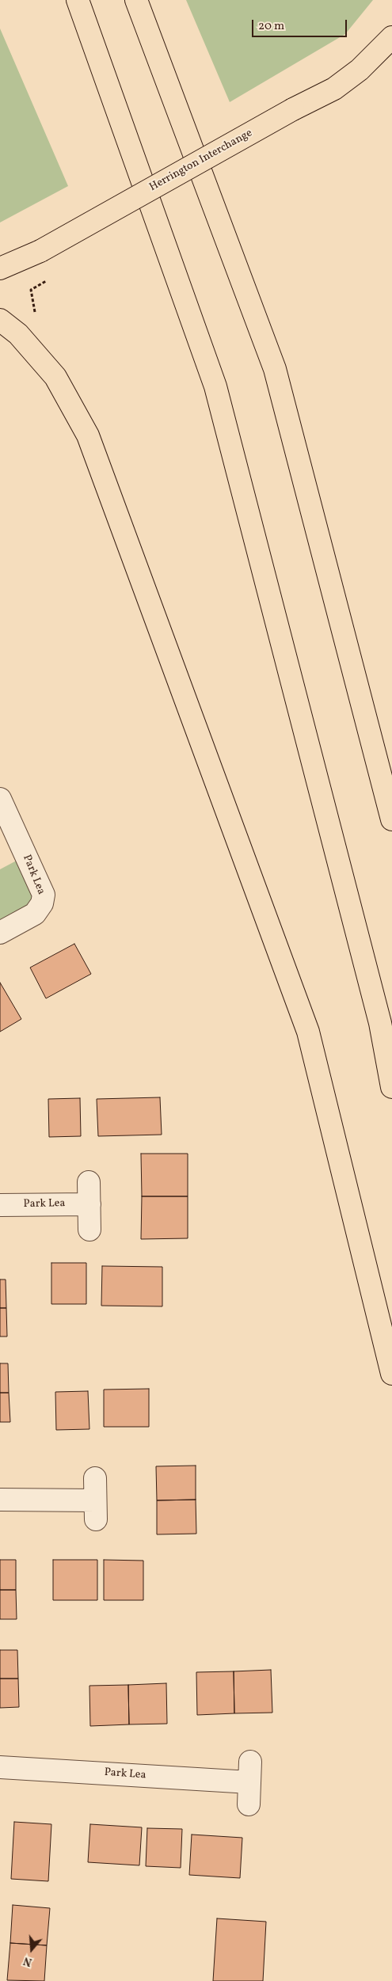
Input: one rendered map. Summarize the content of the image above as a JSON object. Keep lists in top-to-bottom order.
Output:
{
  "streets": {
    "highway": ["Herrington Interchange"],
    "street": ["Park Lea"]
  },
  "scale_bar": "20 m",
  "north": "bottom"
}
